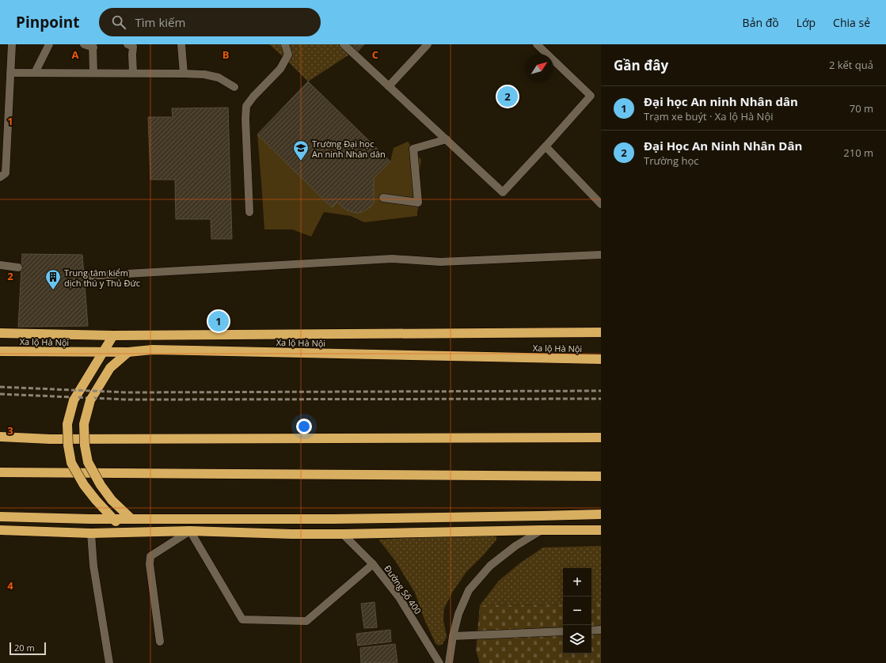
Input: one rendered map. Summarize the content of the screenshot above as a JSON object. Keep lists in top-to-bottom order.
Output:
{
  "streets": {
    "highway": ["Xa lộ Hà Nội"],
    "street": ["Đường Số 400"]
  },
  "places": {
    "school or university": ["Trường Đại học An ninh Nhân dân"],
    "building": ["Trung tâm kiểm dịch thú y Thủ Đức"]
  },
  "scale_bar": "20 m",
  "north": "top right",
  "page": {
    "header": "Pinpoint",
    "search": "Tìm kiếm",
    "nav": ["Bản đồ", "Lớp", "Chia sẻ"],
    "heading": ["Gần đây", "2 kết quả"],
    "pins": ["2", "1"],
    "list": [
      {
        "mark": "1",
        "name": "Đại học An ninh Nhân dân",
        "note": "Trạm xe buýt · Xa lộ Hà Nội",
        "value": "70 m"
      },
      {
        "mark": "2",
        "name": "Đại Học An Ninh Nhân Dân",
        "note": "Trường học",
        "value": "210 m"
      }
    ],
    "map_buttons": ["+", "−"],
    "scale": "20 m"
  },
  "grid": {
    "columns": ["A", "B", "C"],
    "rows": [
      "1",
      "2",
      "3",
      "4"
    ]
  }
}
